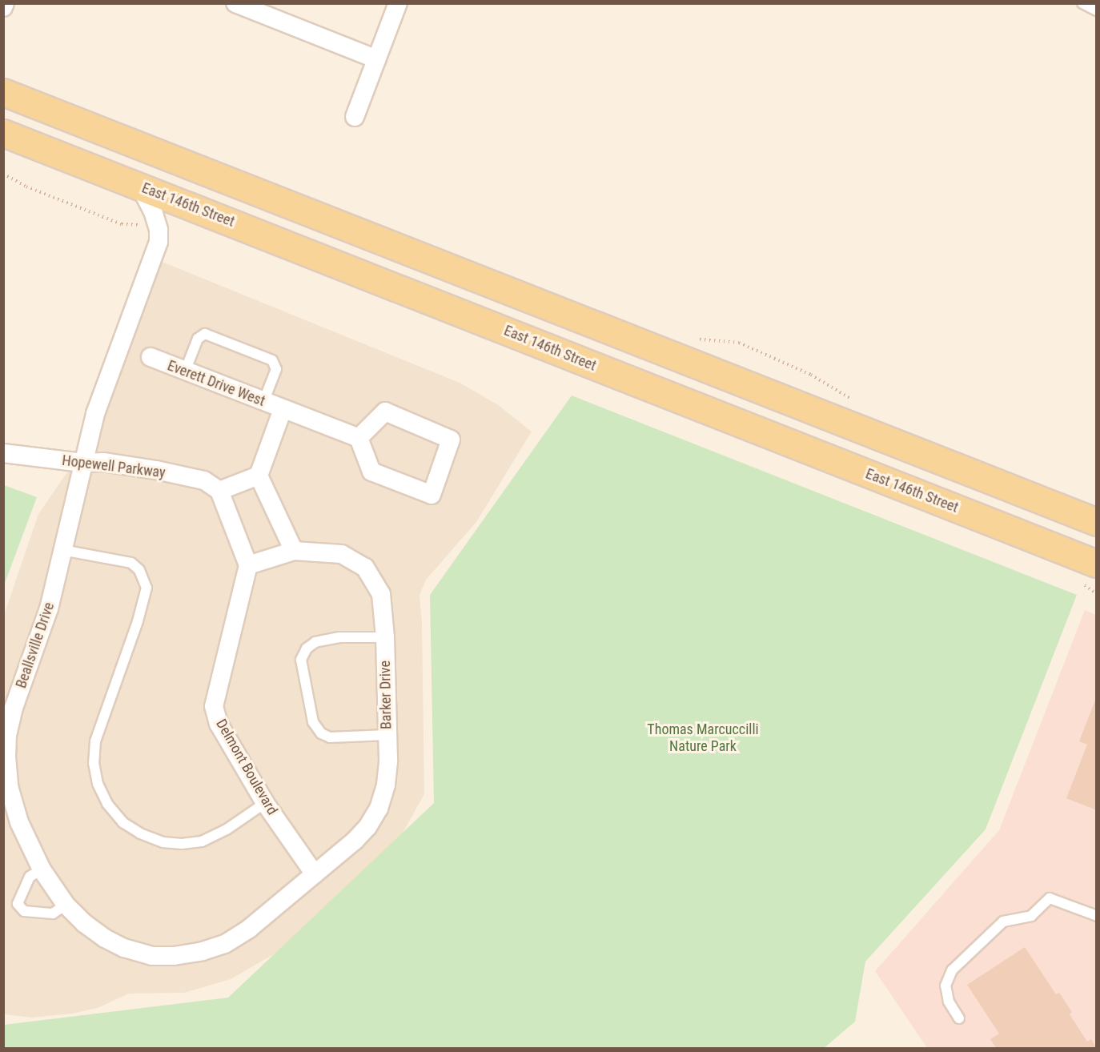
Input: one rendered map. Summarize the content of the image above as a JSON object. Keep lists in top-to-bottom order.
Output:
{
  "streets": {
    "main road": ["East 146th Street"],
    "street": [
      "Everett Drive West",
      "Hopewell Parkway",
      "Beallsville Drive",
      "Barker Drive",
      "Delmont Boulevard"
    ]
  },
  "crossings": [
    ["East 146th Street", "Beallsville Drive"],
    ["Hopewell Parkway", "Beallsville Drive"],
    ["Beallsville Drive", "Barker Drive"],
    ["Beallsville Drive", "Delmont Boulevard"],
    ["Barker Drive", "Delmont Boulevard"]
  ],
  "parks": ["Thomas Marcuccilli Nature Park"]
}
